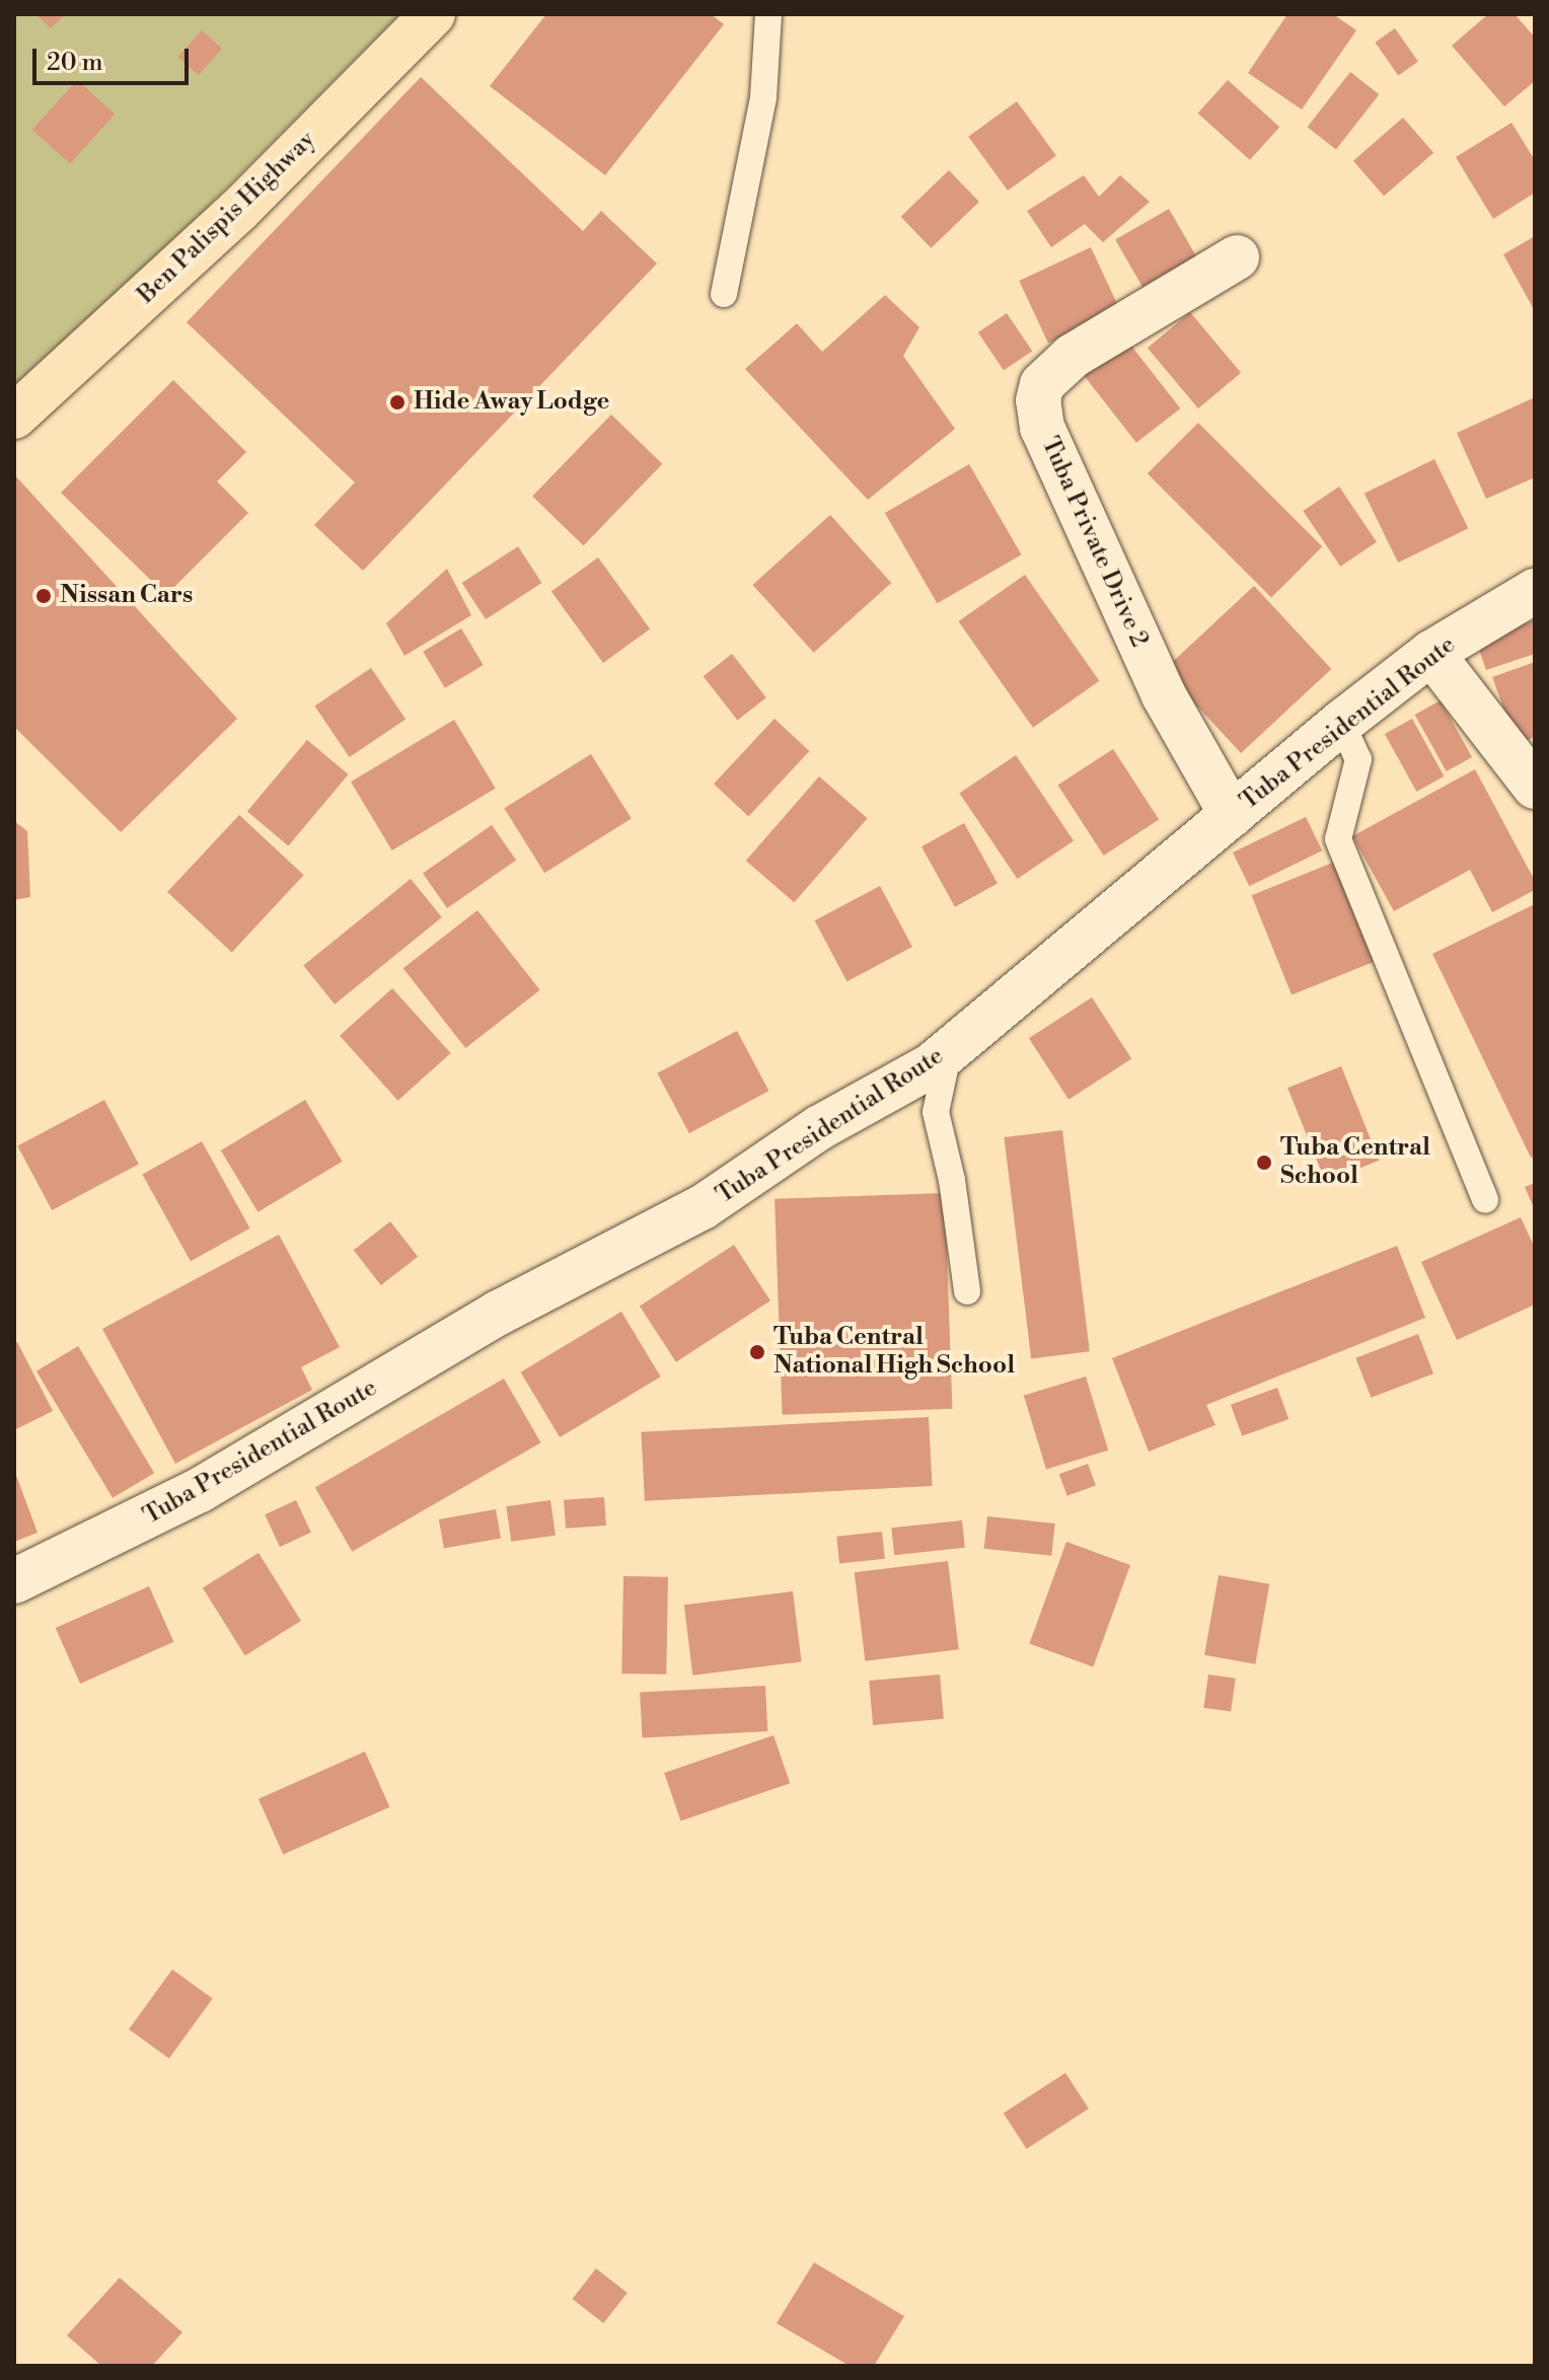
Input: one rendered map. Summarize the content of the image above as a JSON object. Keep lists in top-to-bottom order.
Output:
{
  "streets": {
    "main road": ["Ben Palispis Highway"],
    "street": ["Tuba Private Drive 2", "Tuba Presidential Route"]
  },
  "crossings": [
    ["Tuba Private Drive 2", "Tuba Presidential Route"]
  ],
  "places": [
    "Hide Away Lodge",
    "Nissan Cars",
    "Tuba Central School",
    "Tuba Central National High School"
  ],
  "scale_bar": "20 m"
}
